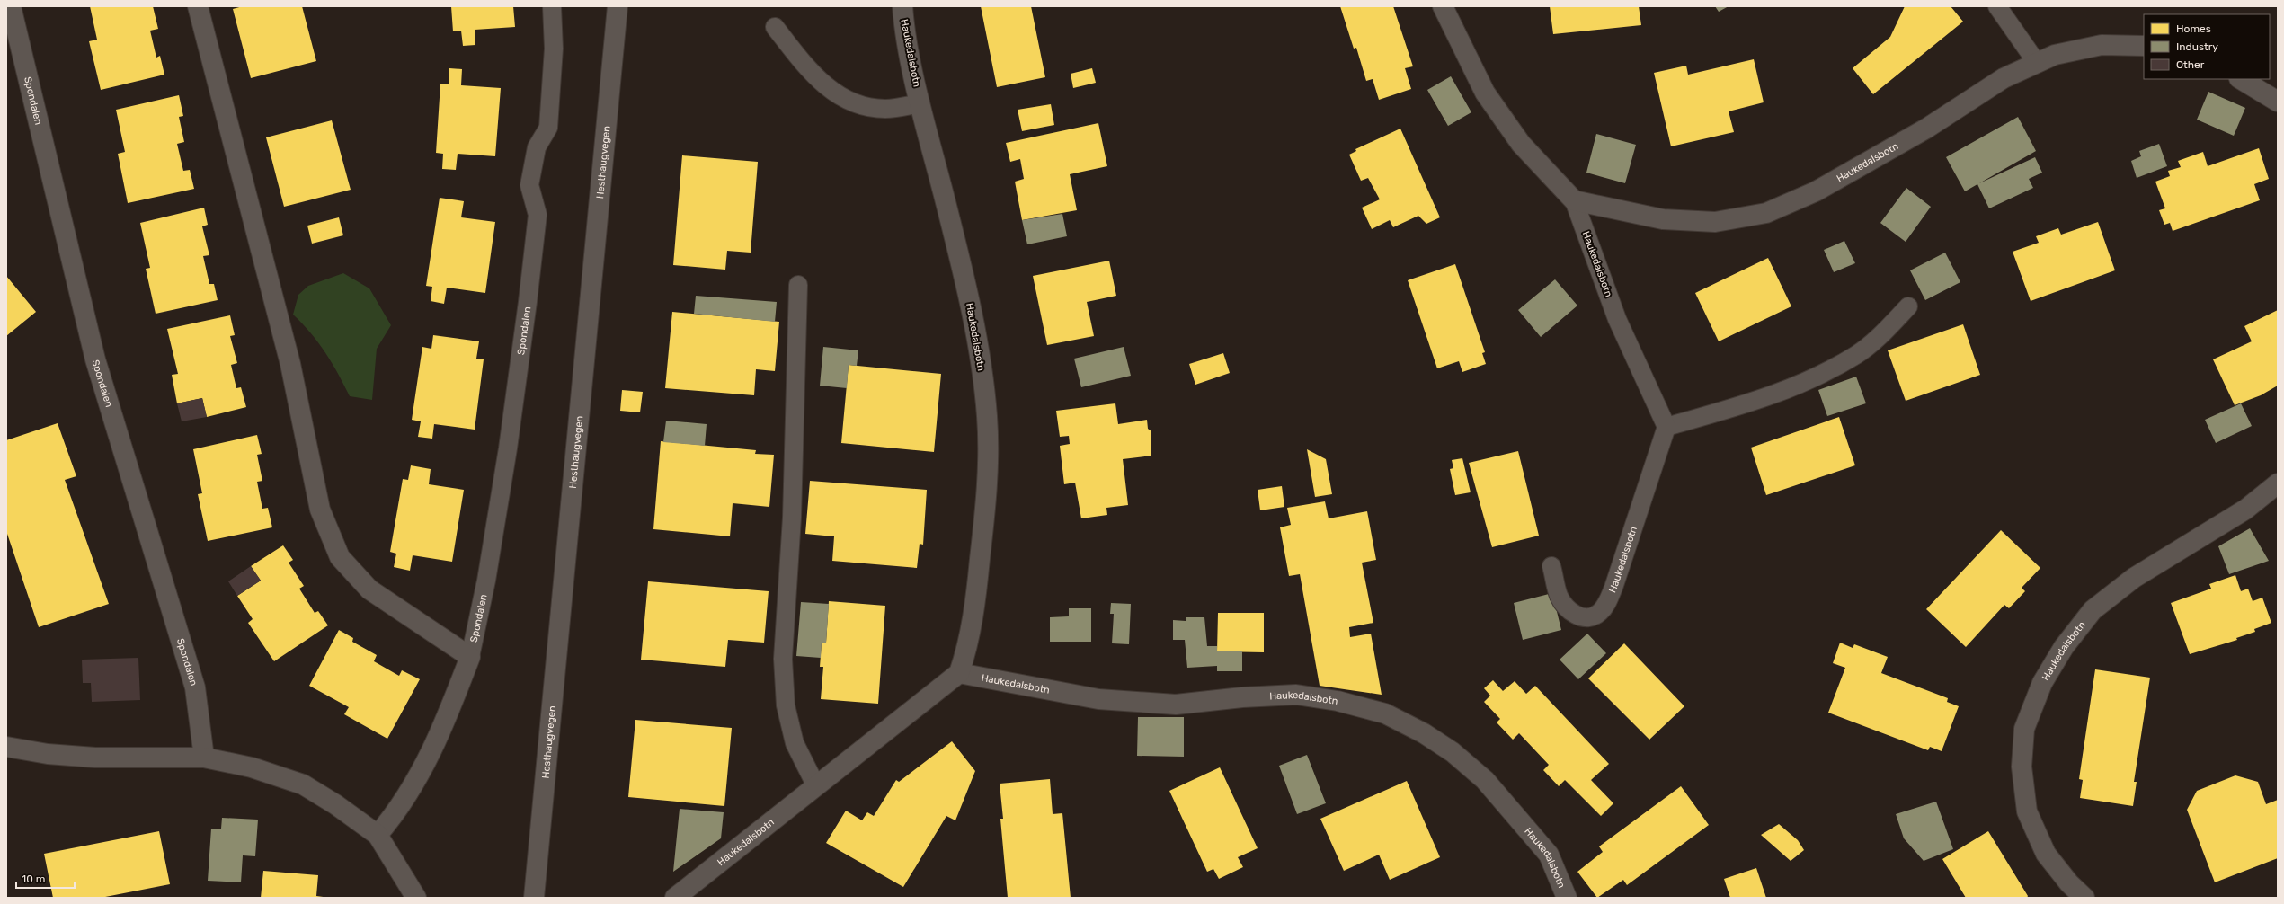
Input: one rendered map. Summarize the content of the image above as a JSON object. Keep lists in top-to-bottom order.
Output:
{
  "streets": {
    "street": ["Haukedalsbotn", "Spondalen", "Hesthaugvegen"]
  },
  "legend": ["Homes", "Industry", "Other"],
  "scale_bar": "10 m"
}
